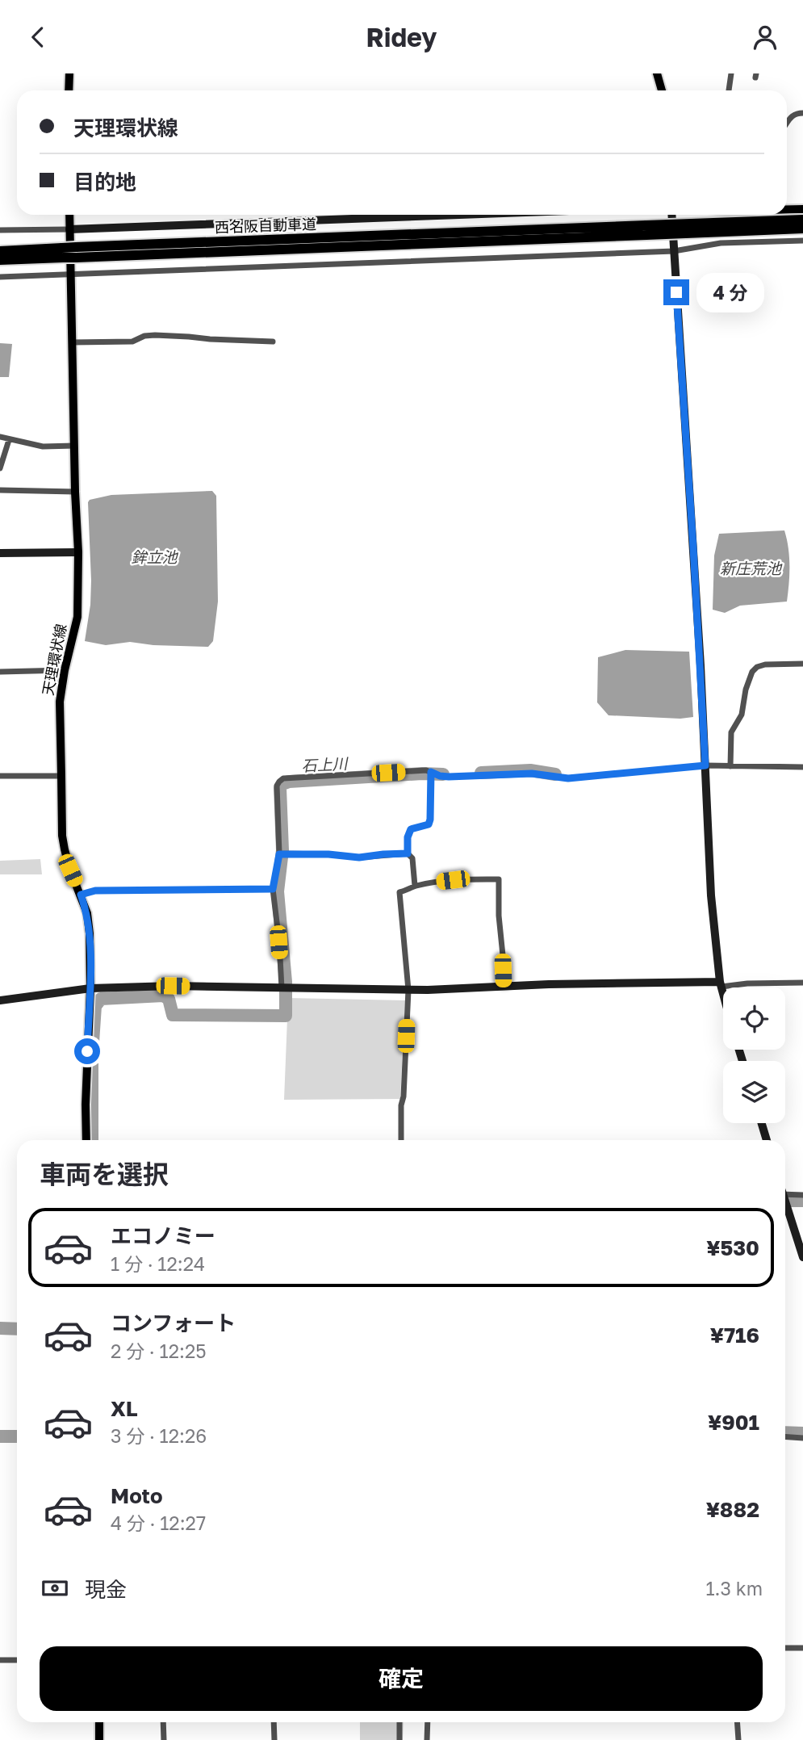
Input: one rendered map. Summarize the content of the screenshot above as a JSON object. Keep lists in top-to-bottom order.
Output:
{
  "streets": {
    "highway": ["西名阪自動車道"],
    "main road": ["天理環状線"]
  },
  "water": ["鉾立池", "新庄荒池", "石上川"],
  "page": {
    "header": "Ridey",
    "banner": ["天理環状線", "目的地"],
    "bubble": "4 分",
    "heading": "車両を選択",
    "list": [
      {
        "name": "エコノミー",
        "note": "1 分 · 12:24",
        "value": "¥530"
      },
      {
        "name": "コンフォート",
        "note": "2 分 · 12:25",
        "value": "¥716"
      },
      {
        "name": "XL",
        "note": "3 分 · 12:26",
        "value": "¥901"
      },
      {
        "name": "Moto",
        "note": "4 分 · 12:27",
        "value": "¥882"
      }
    ],
    "pay": ["現金", "1.3 km"],
    "buttons": "確定"
  }
}
